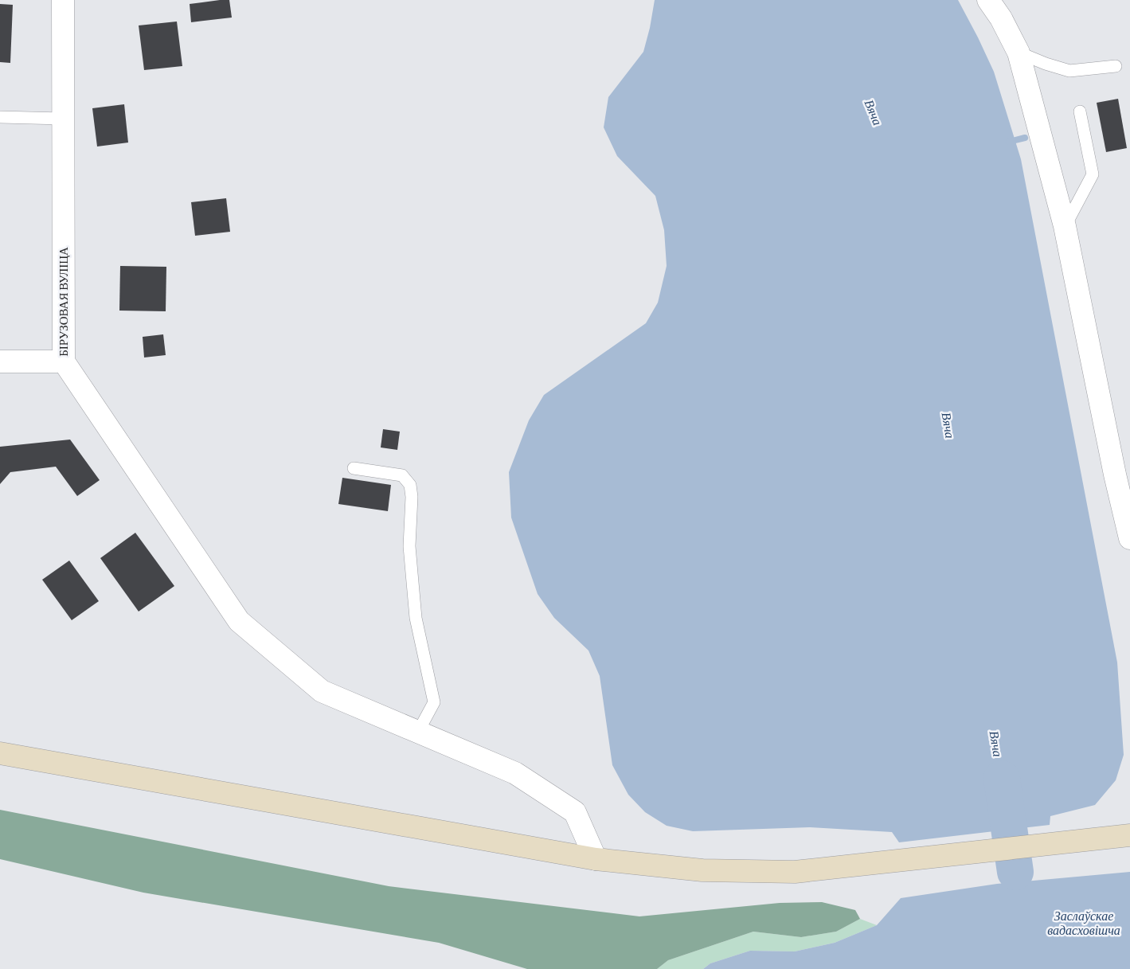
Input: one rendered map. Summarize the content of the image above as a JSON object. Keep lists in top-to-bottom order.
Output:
{
  "streets": {
    "street": ["БІРУЗОВАЯ ВУЛІЦА"]
  },
  "water": ["Вяча", "Заслаўскае вадасховішча"]
}
